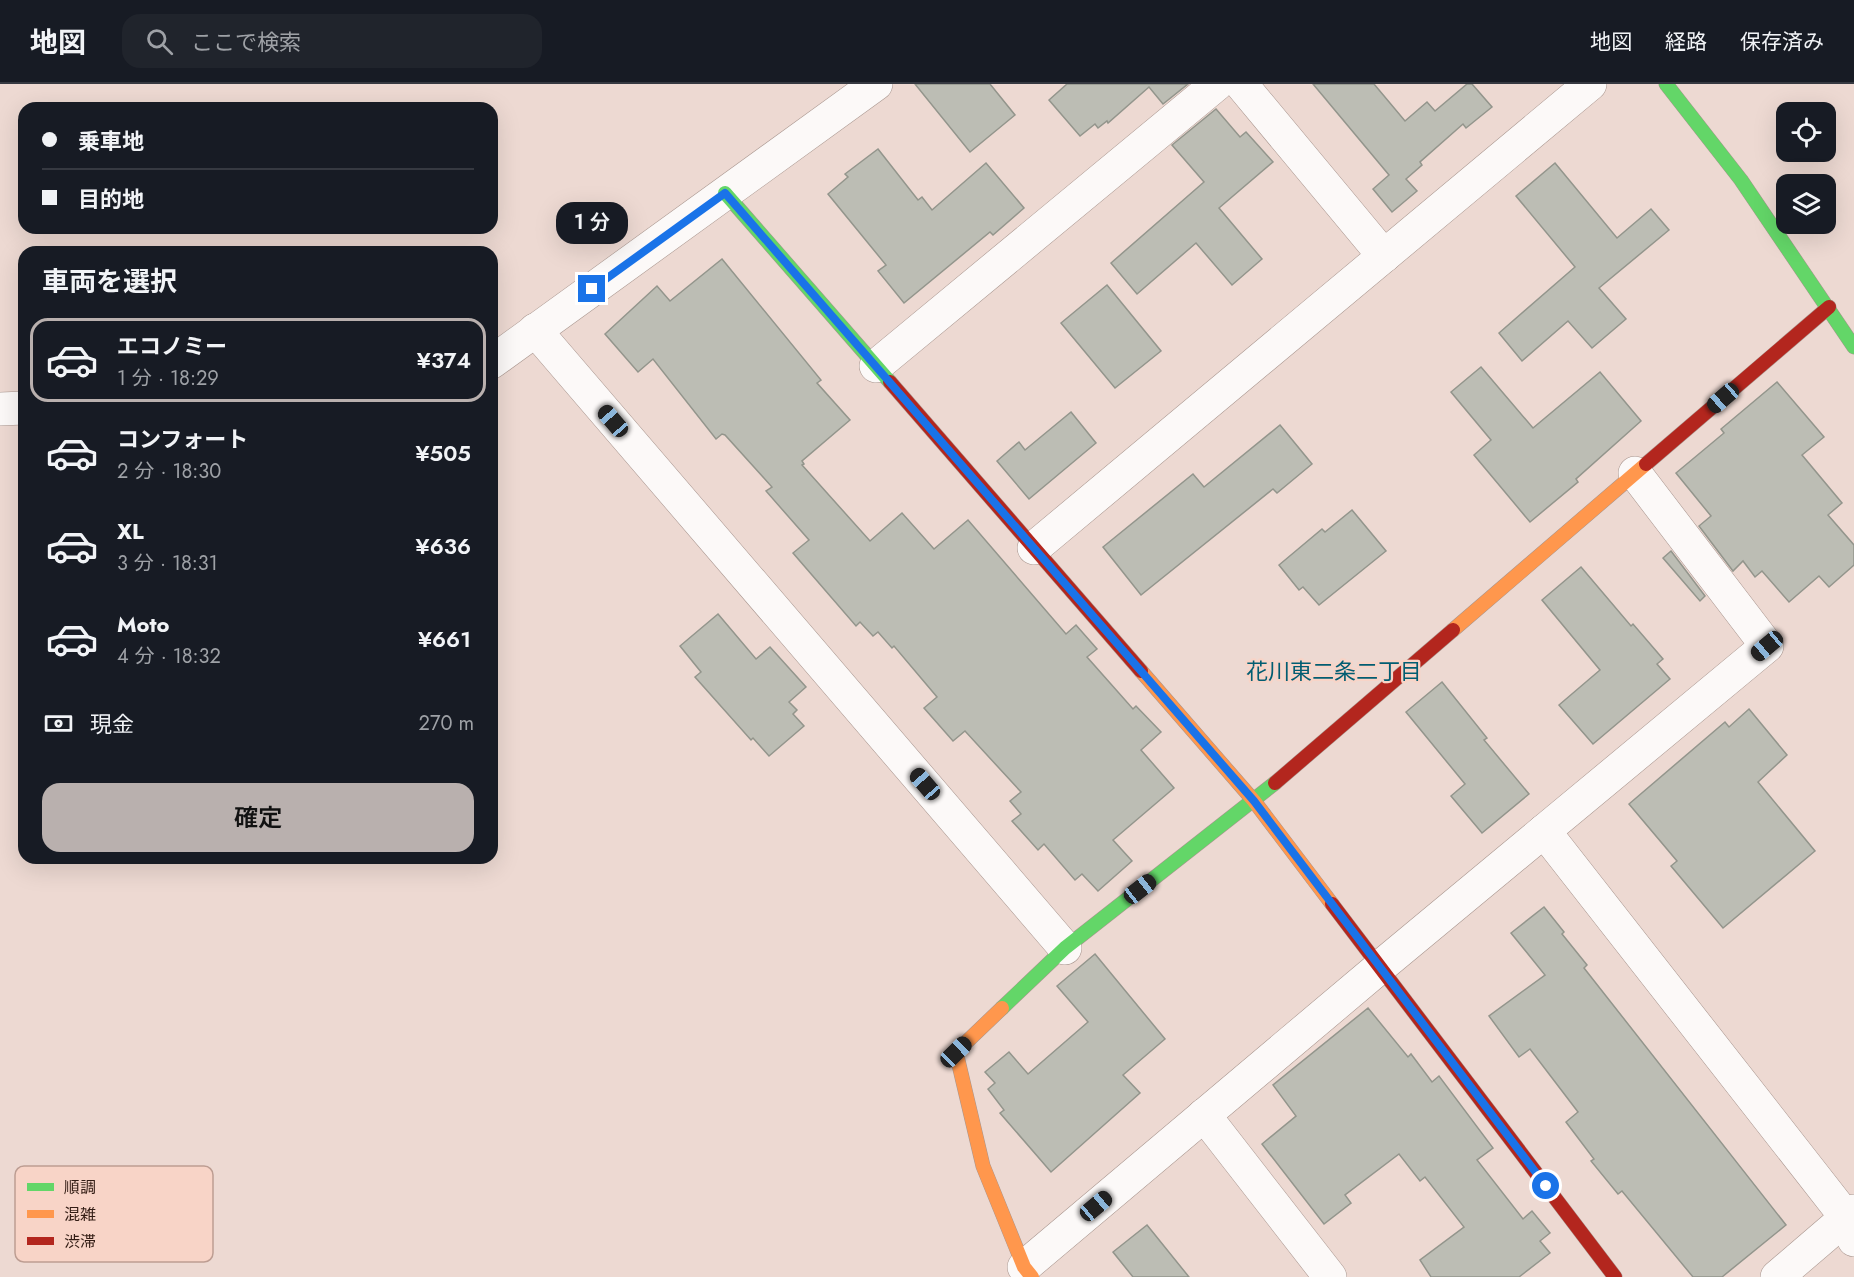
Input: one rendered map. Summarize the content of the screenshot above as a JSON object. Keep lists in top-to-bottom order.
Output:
{
  "districts": ["花川東二条二丁目"],
  "legend": ["順調", "混雑", "渋滞"],
  "page": {
    "header": "地図",
    "search": "ここで検索",
    "nav": ["地図", "経路", "保存済み"],
    "banner": ["乗車地", "目的地"],
    "bubble": "1 分",
    "heading": "車両を選択",
    "list": [
      {
        "name": "エコノミー",
        "note": "1 分 · 18:29",
        "value": "¥374"
      },
      {
        "name": "コンフォート",
        "note": "2 分 · 18:30",
        "value": "¥505"
      },
      {
        "name": "XL",
        "note": "3 分 · 18:31",
        "value": "¥636"
      },
      {
        "name": "Moto",
        "note": "4 分 · 18:32",
        "value": "¥661"
      }
    ],
    "pay": ["現金", "270 m"],
    "buttons": "確定"
  }
}
